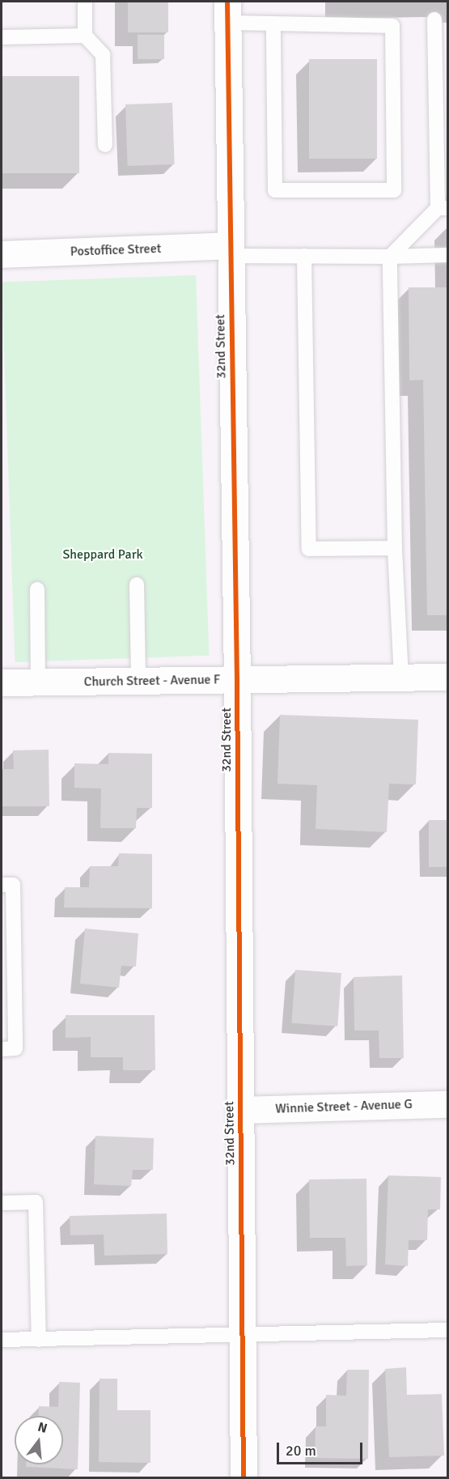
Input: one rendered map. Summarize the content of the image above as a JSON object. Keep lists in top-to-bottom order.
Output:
{
  "streets": {
    "street": [
      "Postoffice Street",
      "32nd Street",
      "Church Street - Avenue F",
      "Winnie Street - Avenue G"
    ]
  },
  "crossings": [
    ["Postoffice Street", "32nd Street"],
    ["32nd Street", "Church Street - Avenue F"],
    ["32nd Street", "Winnie Street - Avenue G"]
  ],
  "parks": ["Sheppard Park"],
  "scale_bar": "20 m",
  "north": "top"
}
